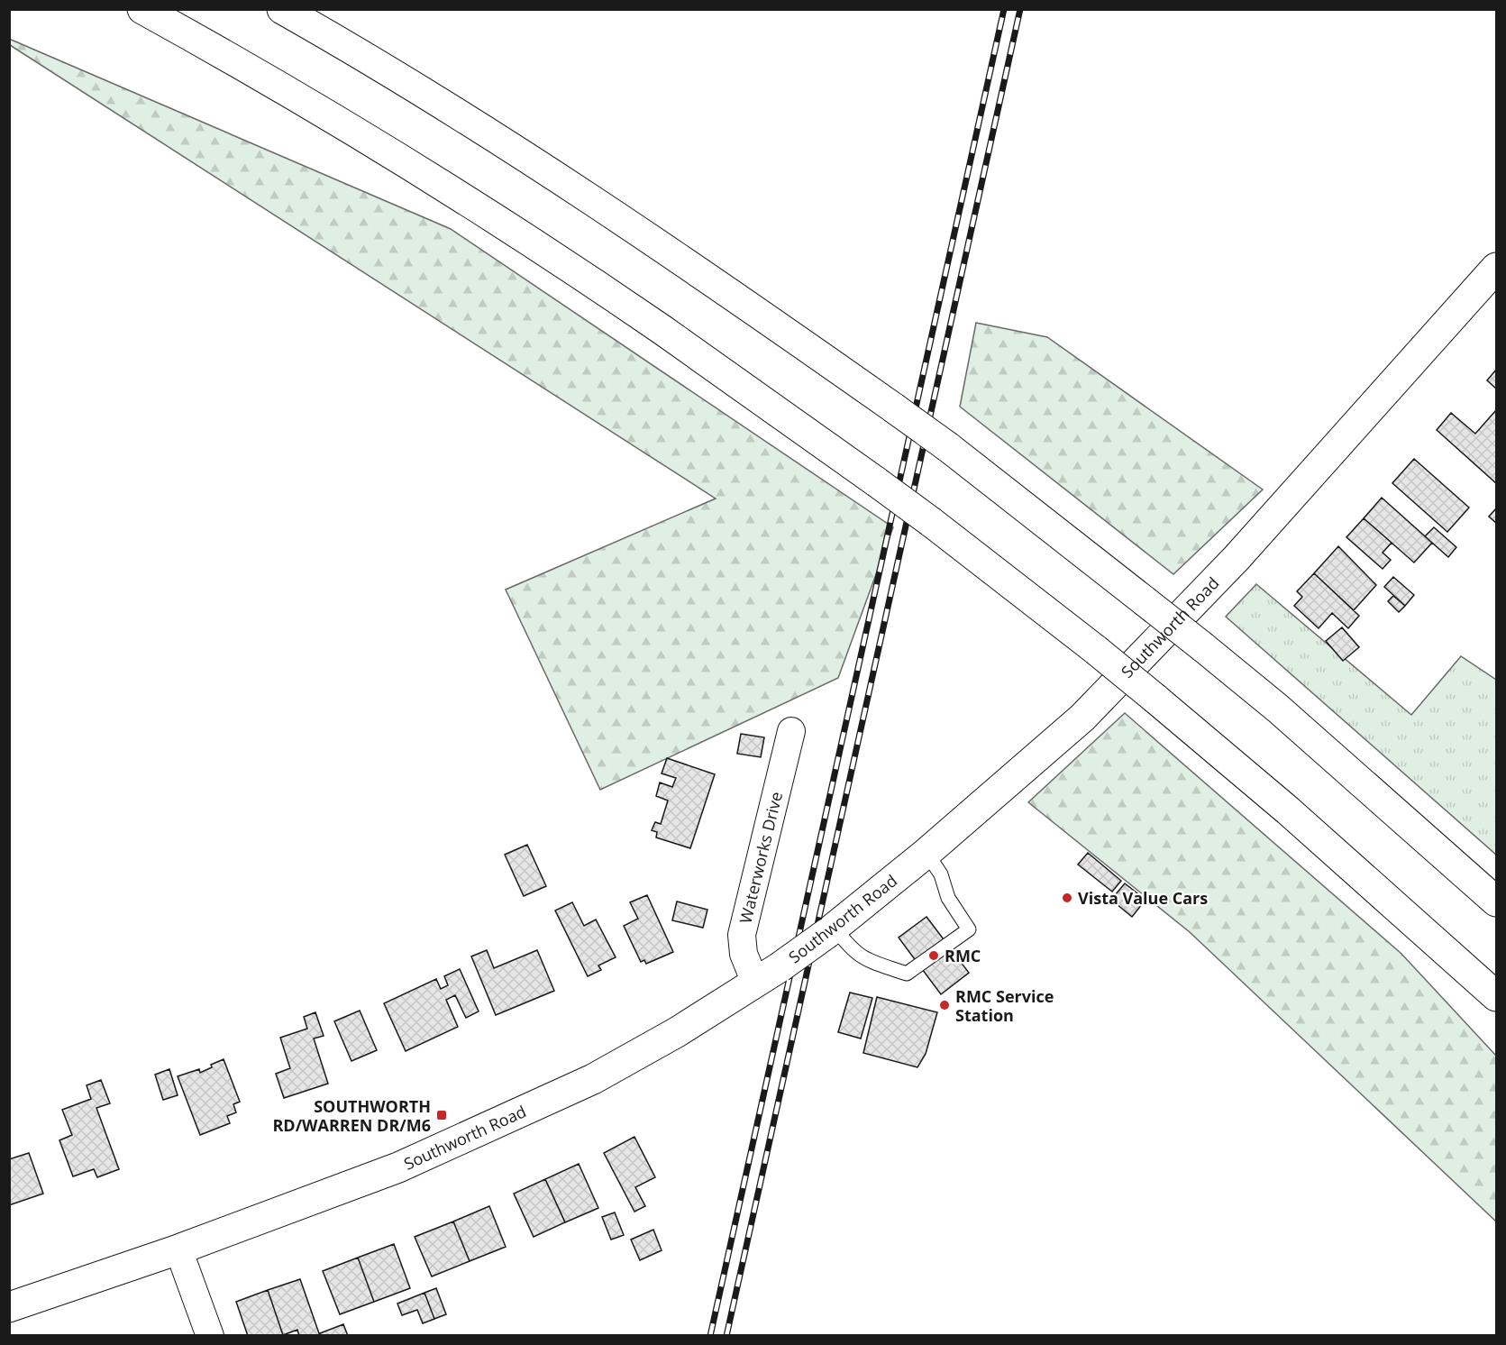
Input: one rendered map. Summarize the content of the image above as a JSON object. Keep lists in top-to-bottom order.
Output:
{
  "streets": {
    "main road": ["Southworth Road"],
    "street": ["Waterworks Drive"]
  },
  "crossings": [
    ["Southworth Road", "Waterworks Drive"]
  ],
  "places": {
    "other": ["Vista Value Cars", "RMC", "RMC Service Station"],
    "transit": ["SOUTHWORTH RD/WARREN DR/M6"]
  }
}
